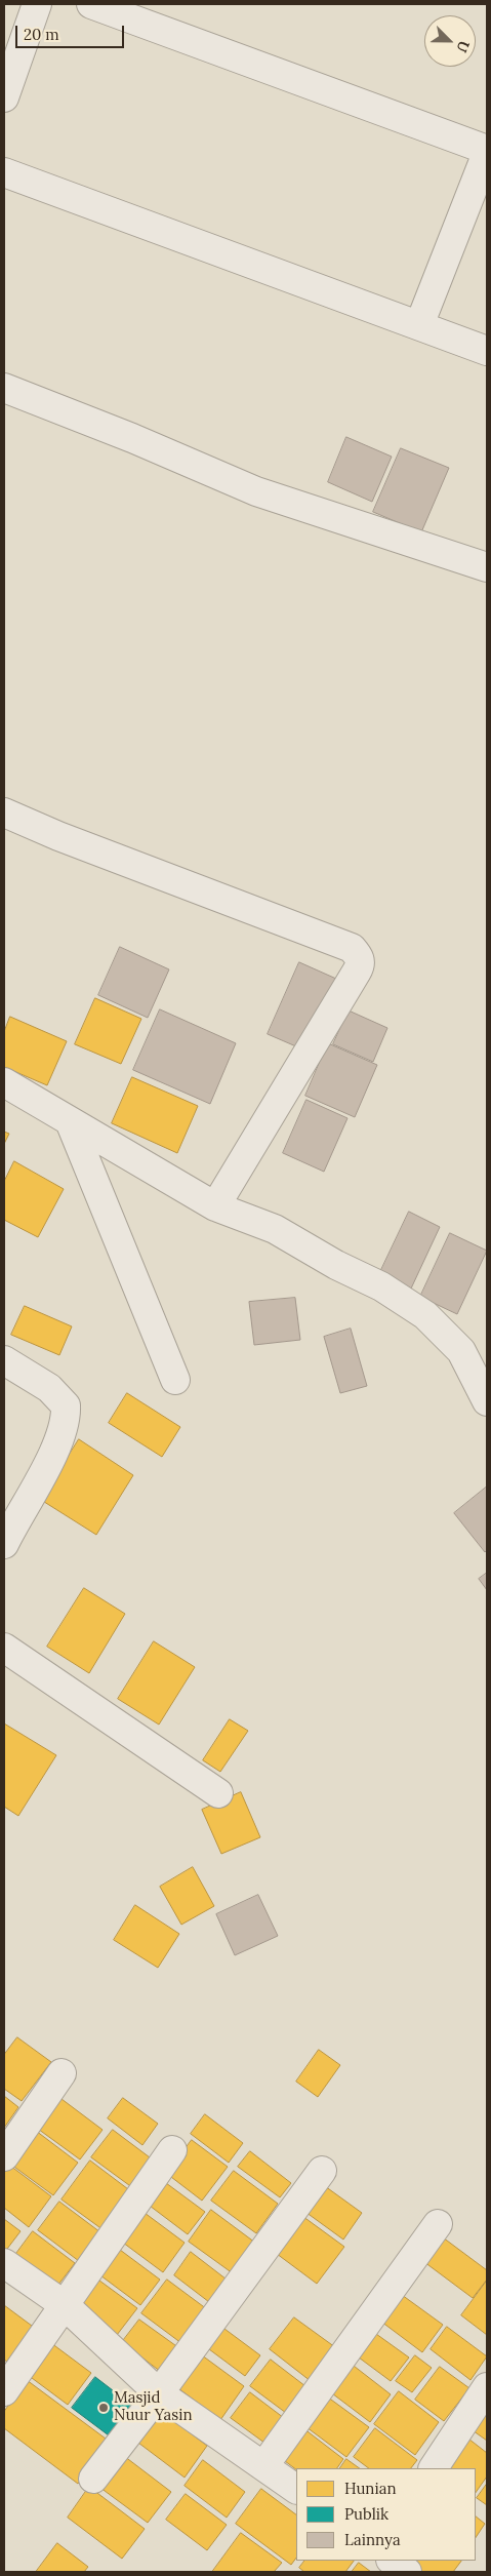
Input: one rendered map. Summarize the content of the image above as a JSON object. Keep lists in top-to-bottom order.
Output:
{
  "places": ["Masjid Nuur Yasin"],
  "legend": ["Hunian", "Publik", "Lainnya"],
  "scale_bar": "20 m",
  "north": "bottom right"
}
